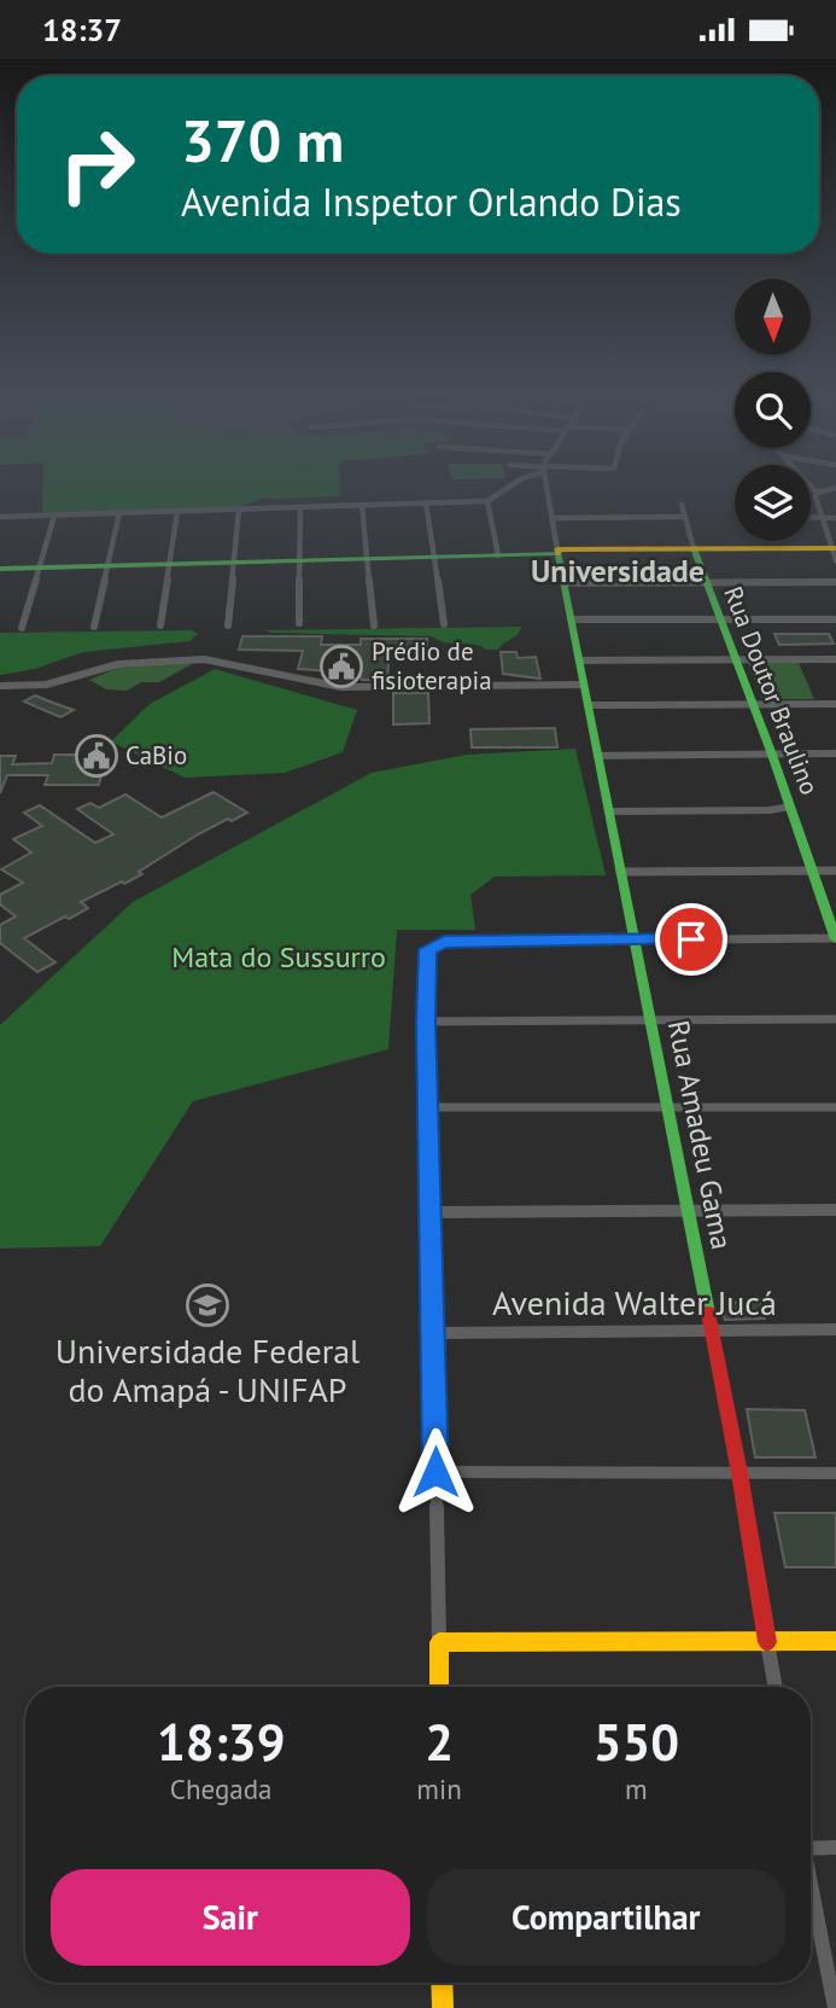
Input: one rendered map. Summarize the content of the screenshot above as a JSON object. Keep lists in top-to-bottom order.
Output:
{
  "streets": {
    "street": ["Rua Doutor Braulino", "Rua Amadeu Gama", "Avenida Walter Jucá"]
  },
  "crossings": [
    ["Rua Amadeu Gama", "Avenida Walter Jucá"]
  ],
  "districts": ["Universidade"],
  "parks": ["Mata do Sussurro"],
  "places": {
    "public building": ["Prédio de fisioterapia", "CaBio"],
    "school or university": ["Universidade Federal do Amapá - UNIFAP"]
  },
  "north": "bottom",
  "page": {
    "status": "18:37",
    "turn": ["370 m", "Avenida Inspetor Orlando Dias"],
    "eta": [
      "18:39",
      "Chegada",
      "2",
      "min",
      "550",
      "m"
    ],
    "buttons": ["Sair", "Compartilhar"]
  }
}
